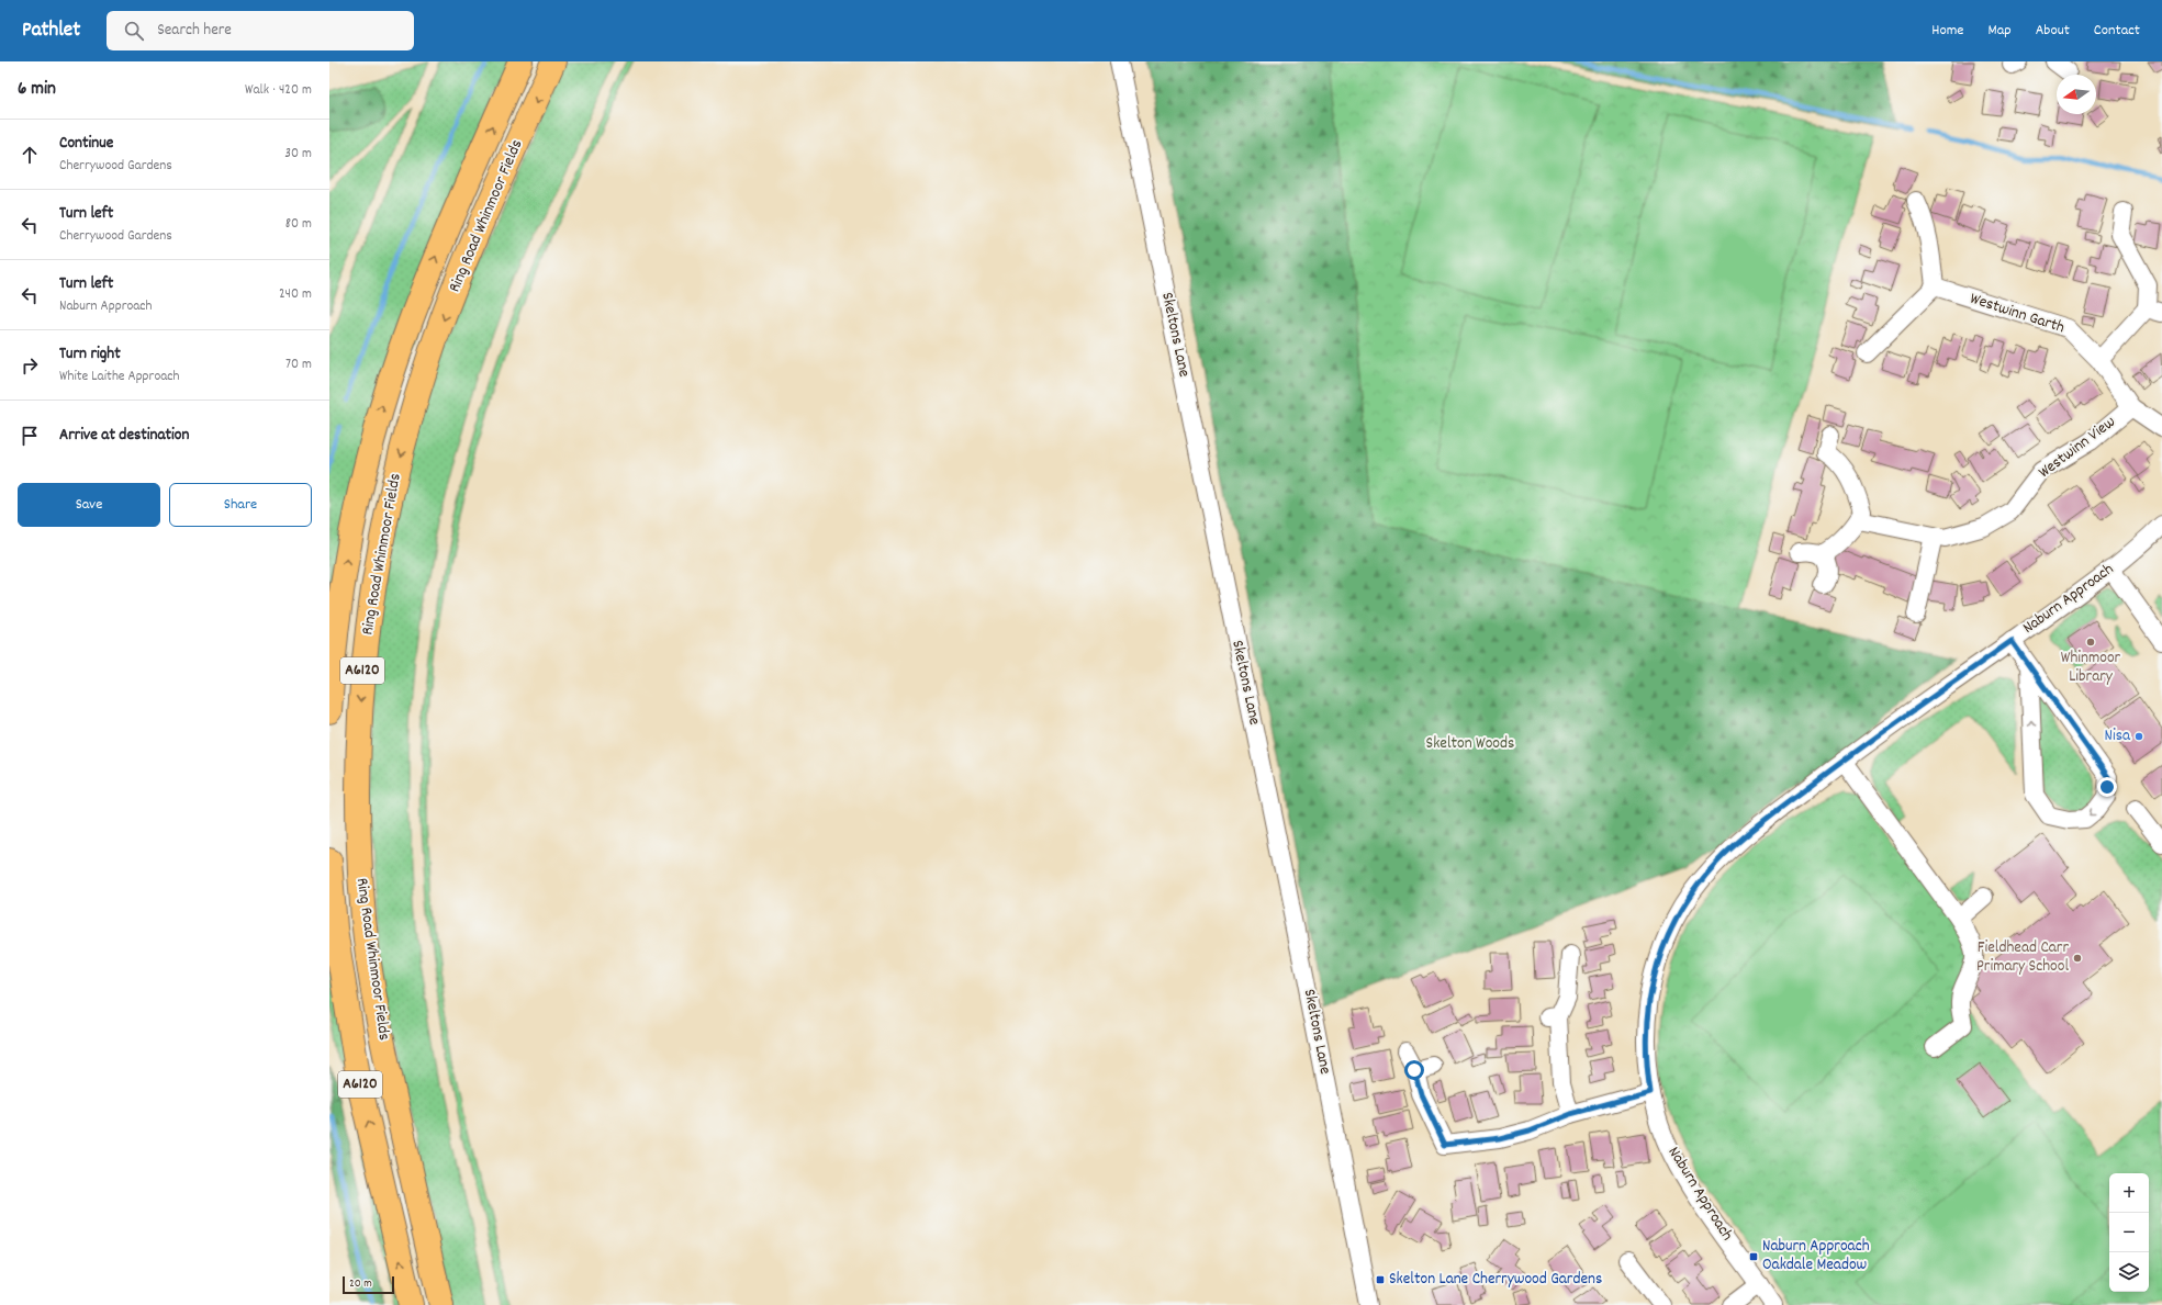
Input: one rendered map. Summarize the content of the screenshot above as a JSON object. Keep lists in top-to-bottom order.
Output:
{
  "streets": {
    "highway": ["Ring Road Whinmoor Fields", "A6120"],
    "street": [
      "Westwinn Garth",
      "Skeltons Lane",
      "Westwinn View",
      "Naburn Approach"
    ]
  },
  "crossings": [
    ["Westwinn Garth", "Westwinn View"]
  ],
  "parks": ["Skelton Woods"],
  "places": {
    "other": ["Whinmoor Library", "Nisa", "Fieldhead Carr Primary School"],
    "transit": ["Naburn Approach Oakdale Meadow", "Skelton Lane Cherrywood Gardens"]
  },
  "scale_bar": "20 m",
  "north": "left",
  "page": {
    "header": "Pathlet",
    "search": "Search here",
    "nav": [
      "Home",
      "Map",
      "About",
      "Contact"
    ],
    "heading": ["6 min", "Walk · 420 m"],
    "list": [
      ["Continue", "Cherrywood Gardens", "30 m"],
      ["Turn left", "Cherrywood Gardens", "80 m"],
      ["Turn left", "Naburn Approach", "240 m"],
      ["Turn right", "White Laithe Approach", "70 m"],
      "Arrive at destination"
    ],
    "buttons": ["Save", "Share"],
    "map_buttons": ["+", "−"],
    "scale": "20 m"
  }
}
